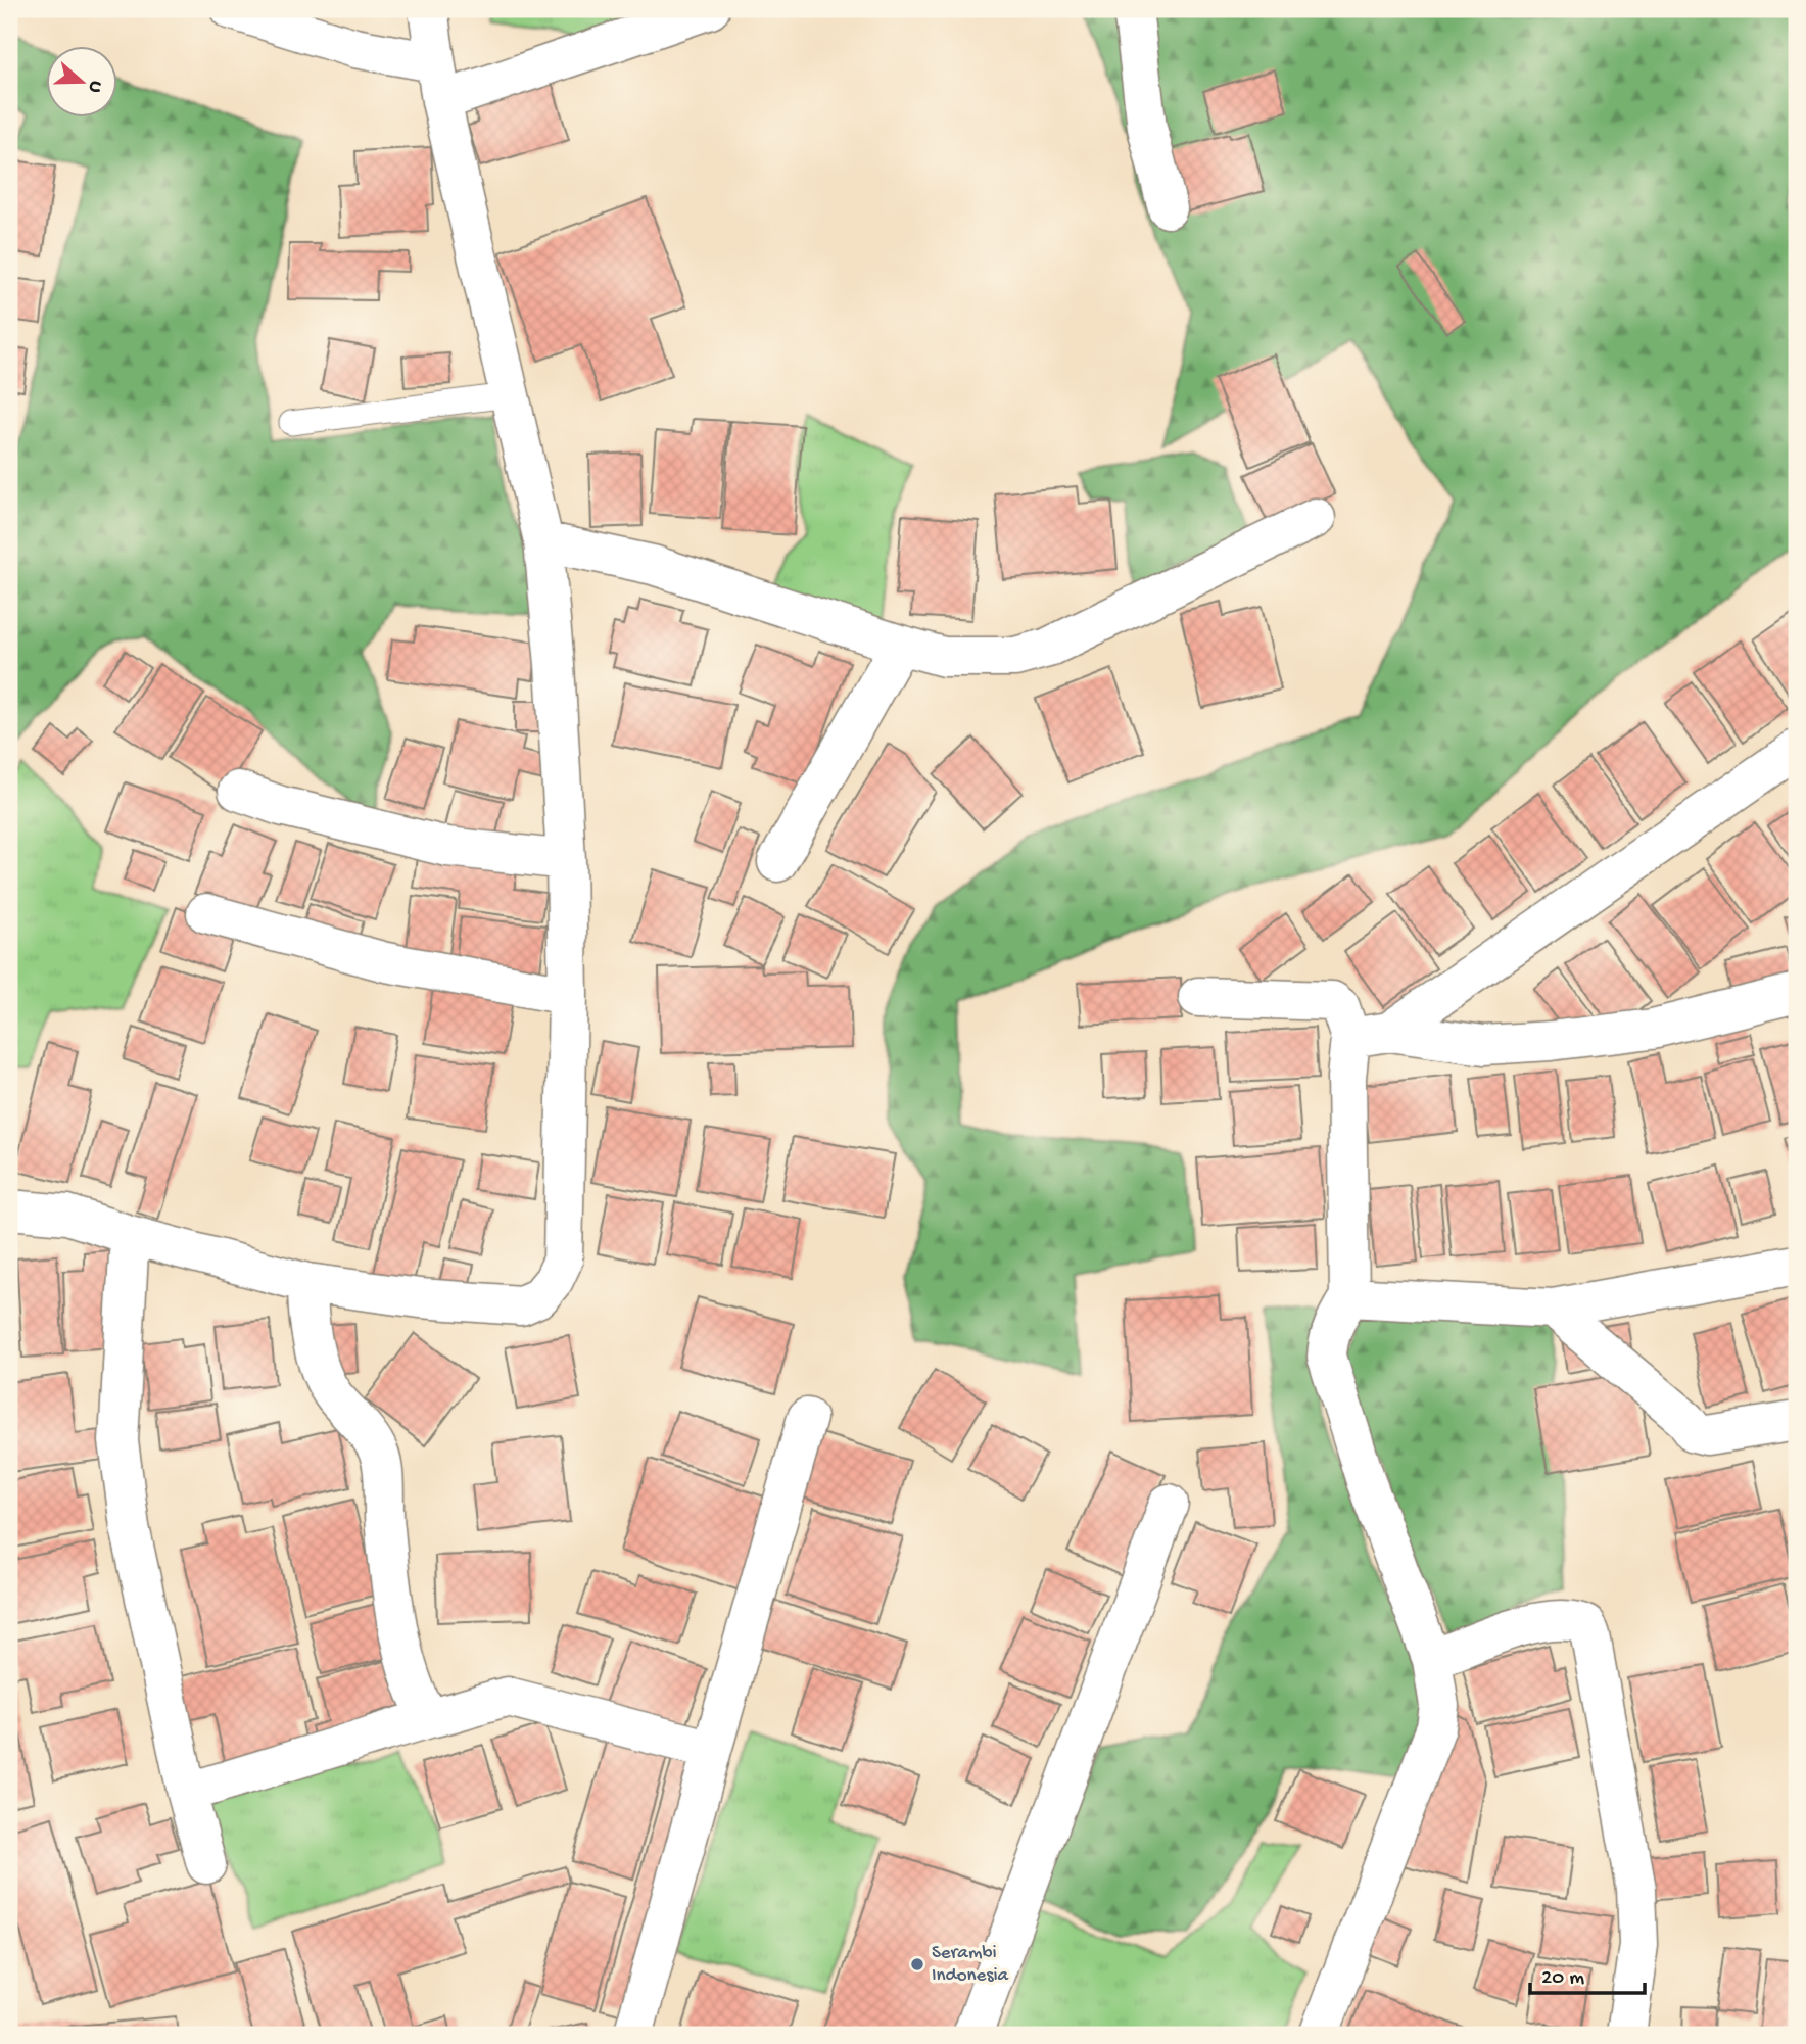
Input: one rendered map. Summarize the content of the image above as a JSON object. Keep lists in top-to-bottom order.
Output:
{
  "places": ["Serambi Indonesia"],
  "scale_bar": "20 m",
  "north": "right"
}
